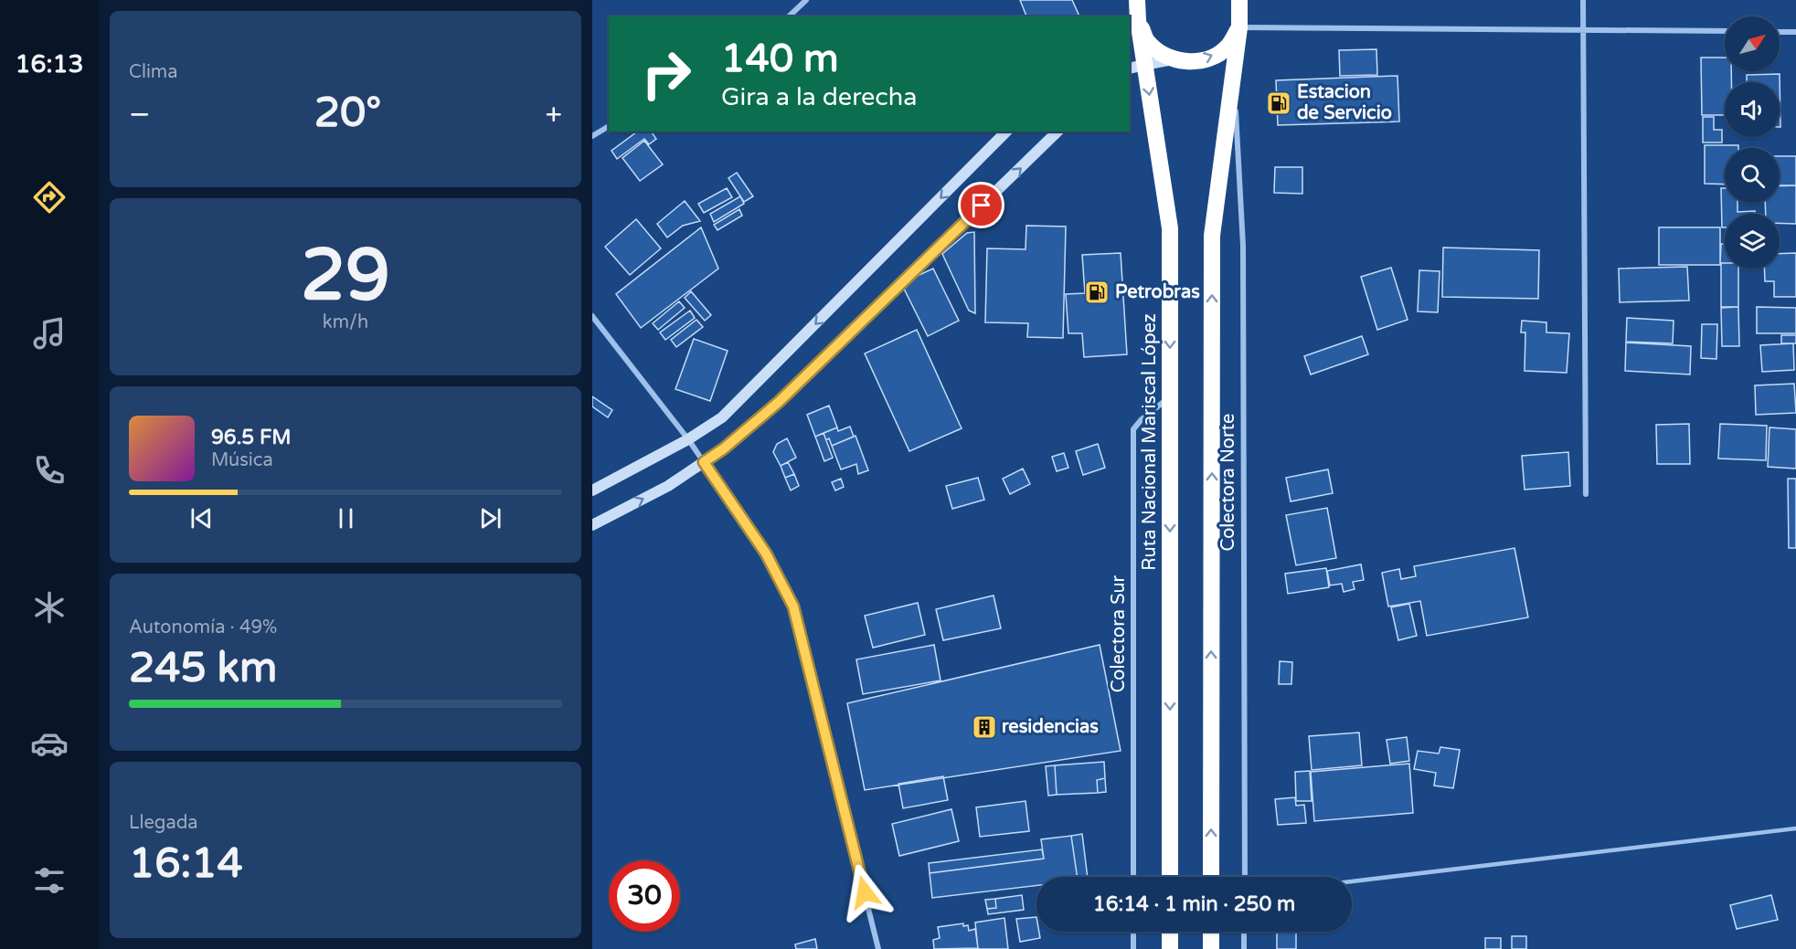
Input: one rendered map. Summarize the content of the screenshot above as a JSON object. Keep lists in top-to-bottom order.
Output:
{
  "streets": {
    "highway": ["Ruta Nacional Mariscal López"],
    "street": ["Colectora Norte", "Colectora Sur"]
  },
  "crossings": [
    ["Ruta Nacional Mariscal López", "Colectora Sur"]
  ],
  "places": {
    "fuel station": ["Estacion de Servicio", "Petrobras"],
    "building": ["residencias"]
  },
  "north": "top right",
  "page": {
    "tabs": "16:13",
    "tile": [
      "Clima",
      ["29", "km/h"],
      ["Autonomía · 49%", "245 km"],
      ["Llegada", "16:14"]
    ],
    "turn": ["140 m", "Gira a la derecha"],
    "heat": ["−", "20°", "+"],
    "song": ["96.5 FM", "Música"],
    "limit": "30",
    "trip": "16:14 · 1 min · 250 m"
  }
}
